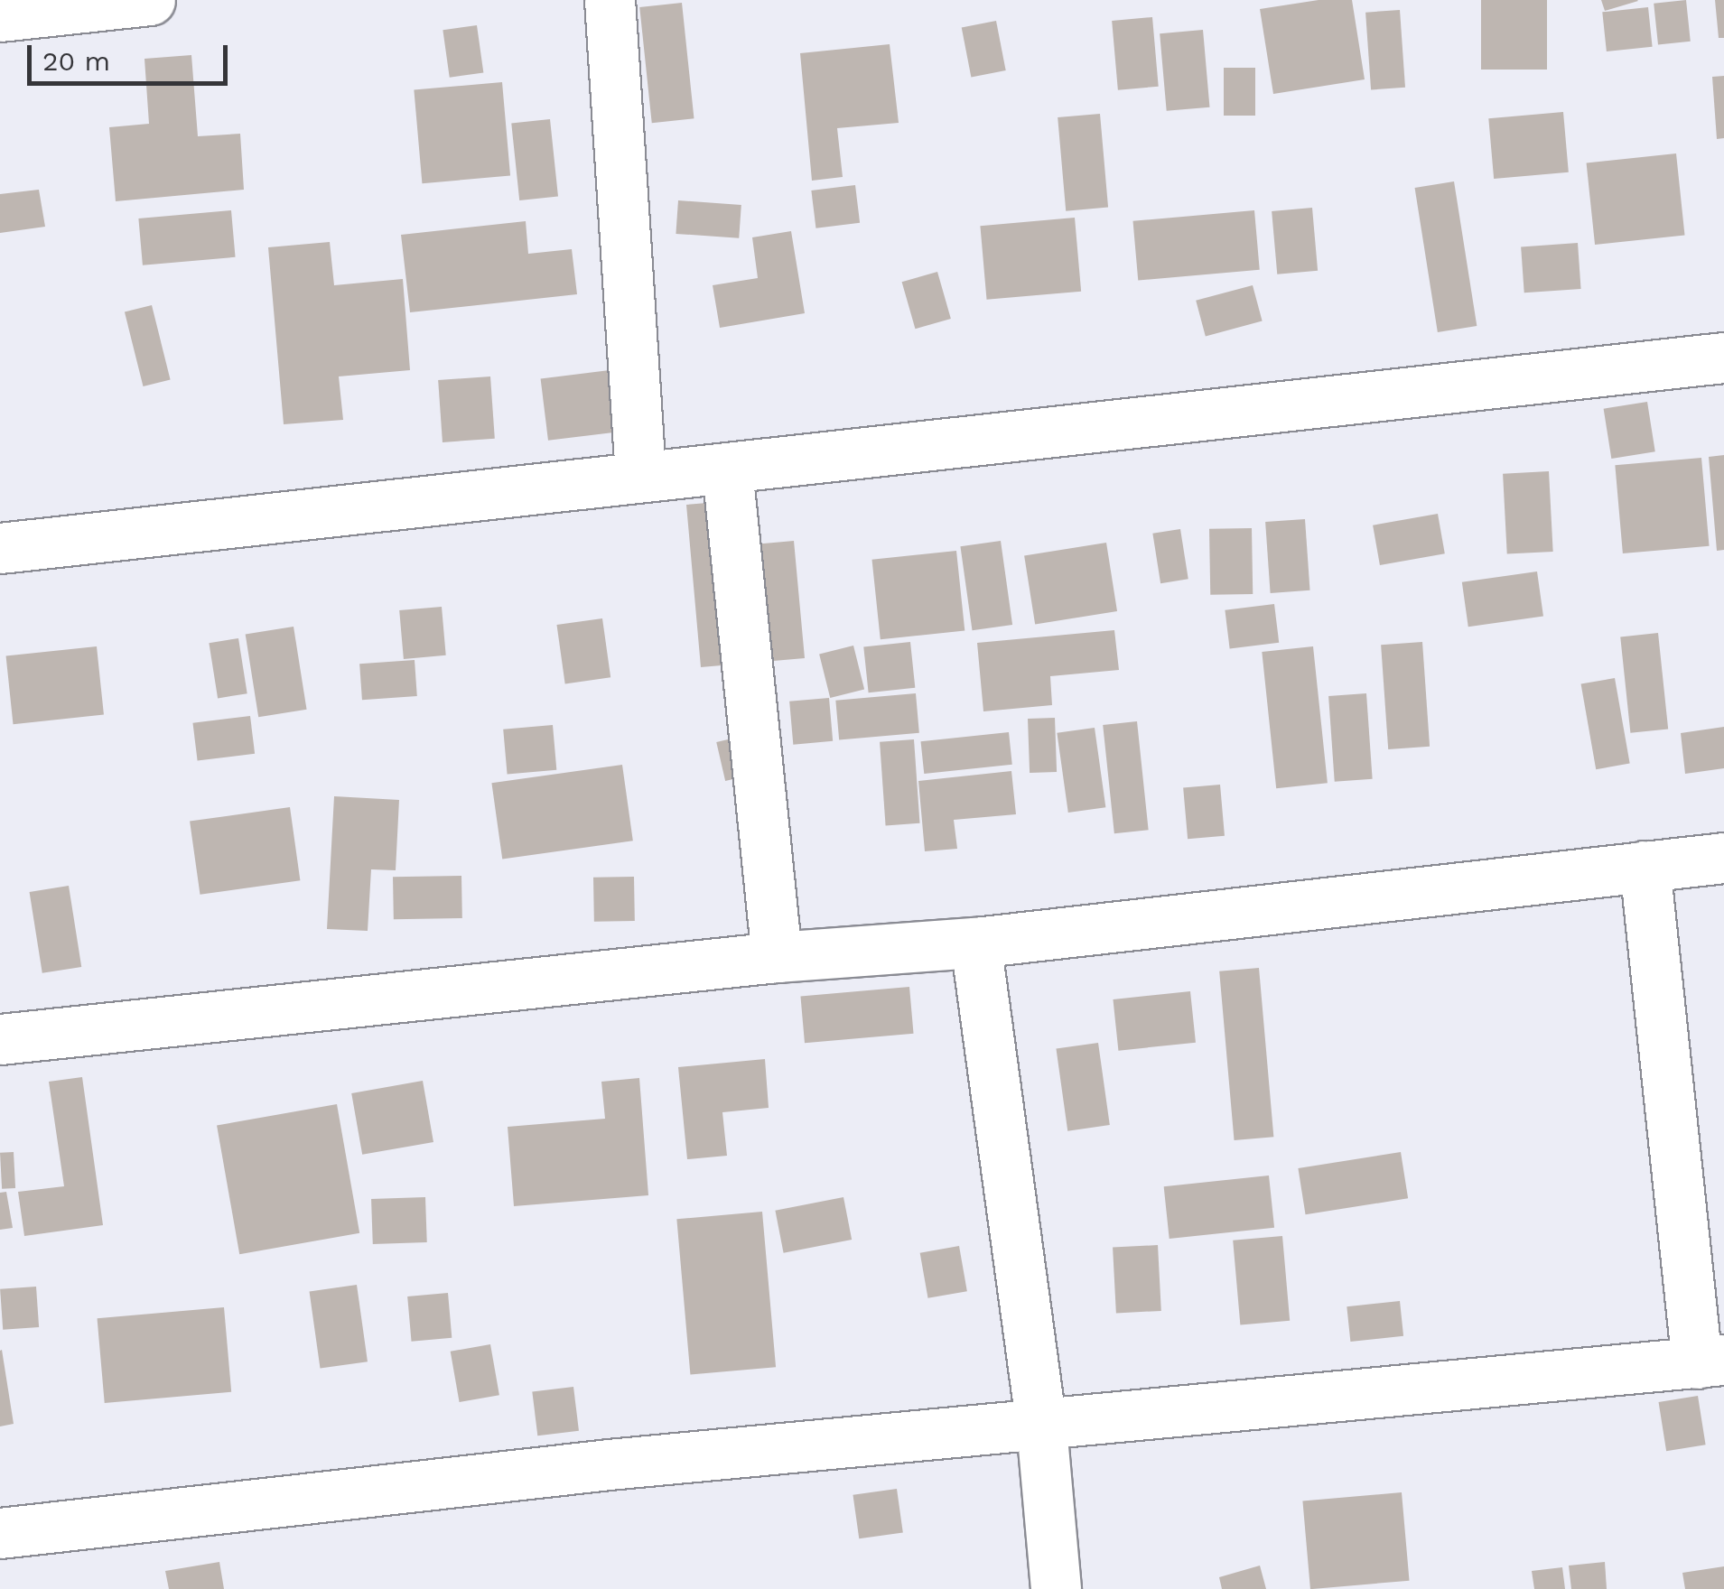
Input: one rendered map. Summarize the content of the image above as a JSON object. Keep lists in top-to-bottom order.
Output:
{
  "scale_bar": "20 m"
}
